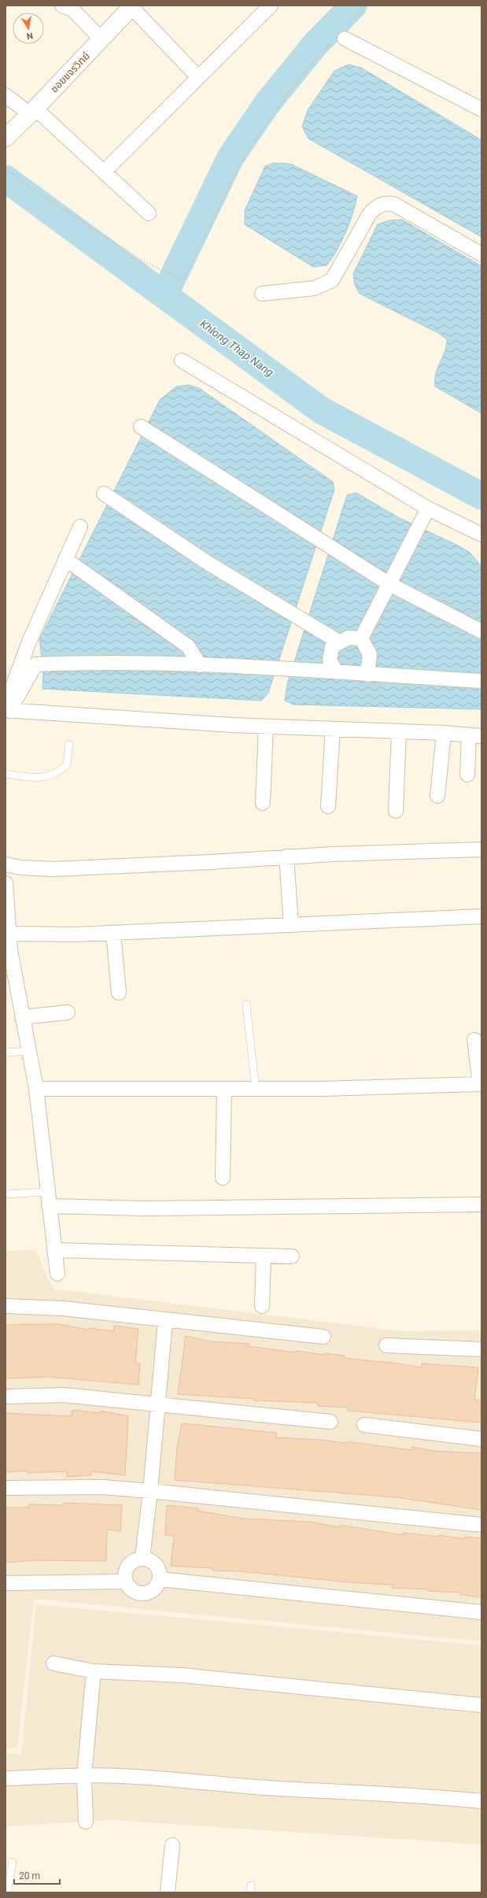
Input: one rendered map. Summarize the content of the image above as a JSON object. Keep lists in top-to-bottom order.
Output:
{
  "streets": {
    "street": ["ซอยขจรวิทย์"]
  },
  "water": ["Khlong Thap Nang"],
  "scale_bar": "20 m",
  "north": "bottom"
}
